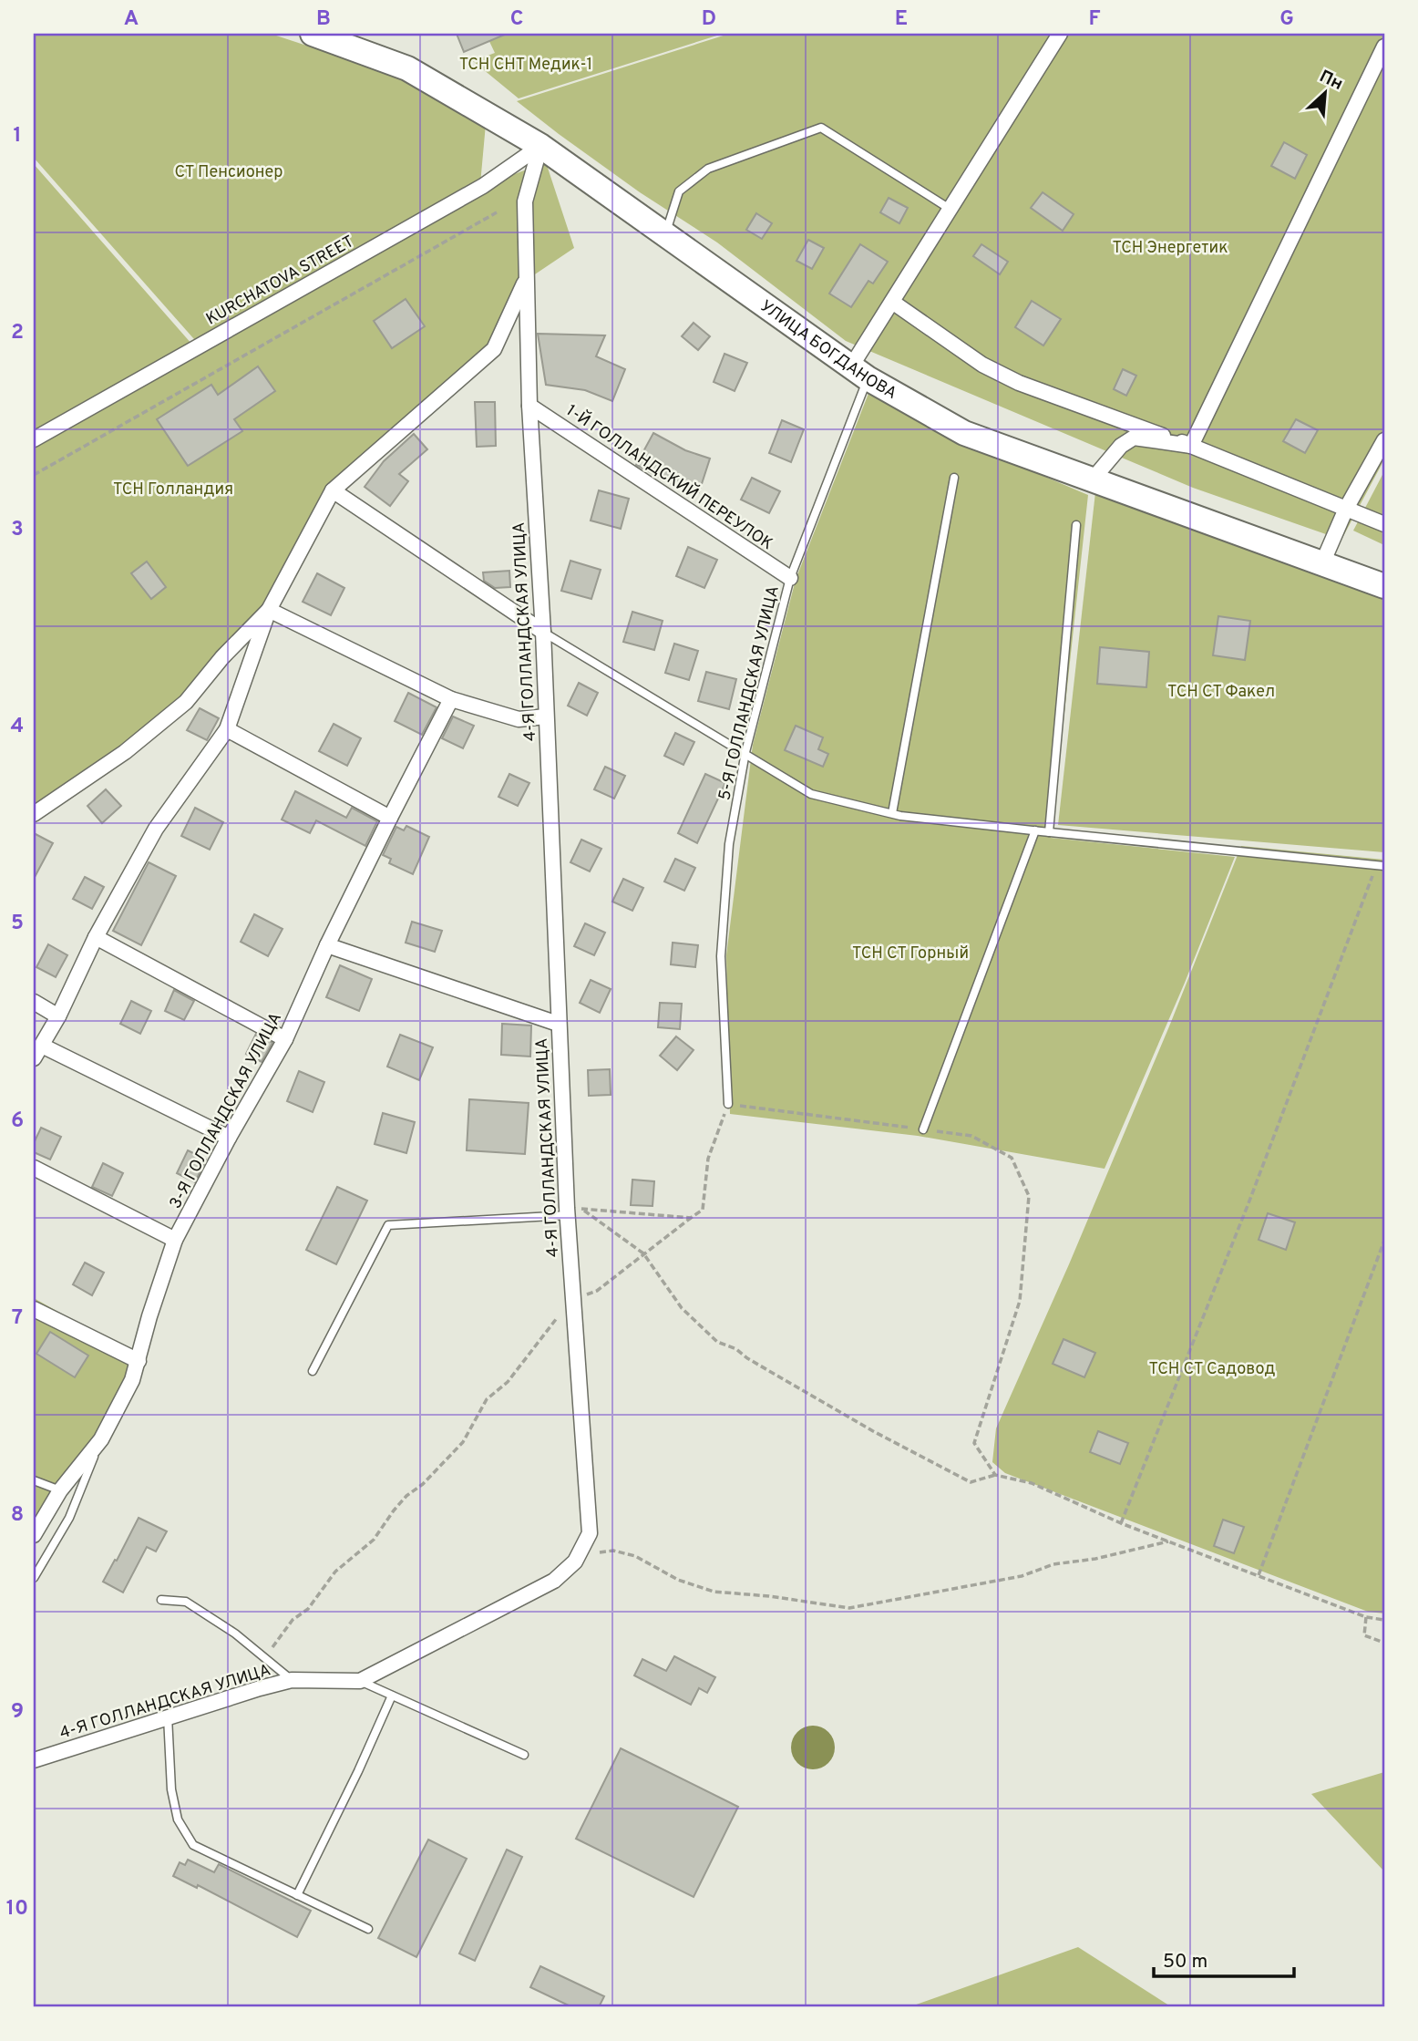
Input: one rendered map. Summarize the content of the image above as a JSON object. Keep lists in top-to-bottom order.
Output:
{
  "streets": {
    "main road": ["УЛИЦА БОГДАНОВА"],
    "street": [
      "KURCHATOVA STREET",
      "1-Й ГОЛЛАНДСКИЙ ПЕРЕУЛОК",
      "4-Я ГОЛЛАНДСКАЯ УЛИЦА",
      "3-Я ГОЛЛАНДСКАЯ УЛИЦА"
    ],
    "lane": ["5-Я ГОЛЛАНДСКАЯ УЛИЦА"]
  },
  "crossings": [
    ["KURCHATOVA STREET", "УЛИЦА БОГДАНОВА"],
    ["KURCHATOVA STREET", "4-Я ГОЛЛАНДСКАЯ УЛИЦА"],
    ["УЛИЦА БОГДАНОВА", "4-Я ГОЛЛАНДСКАЯ УЛИЦА"],
    ["УЛИЦА БОГДАНОВА", "5-Я ГОЛЛАНДСКАЯ УЛИЦА"],
    ["1-Й ГОЛЛАНДСКИЙ ПЕРЕУЛОК", "4-Я ГОЛЛАНДСКАЯ УЛИЦА"],
    ["1-Й ГОЛЛАНДСКИЙ ПЕРЕУЛОК", "5-Я ГОЛЛАНДСКАЯ УЛИЦА"]
  ],
  "parks": [
    "ТСН СНТ Медик-1",
    "СТ Пенсионер",
    "ТСН Энергетик",
    "ТСН Голландия",
    "ТСН СТ Факел",
    "ТСН СТ Горный",
    "ТСН СТ Садовод"
  ],
  "scale_bar": "50 m",
  "north": "top right",
  "grid": {
    "columns": [
      "A",
      "B",
      "C",
      "D",
      "E",
      "F",
      "G"
    ],
    "rows": [
      "1",
      "2",
      "3",
      "4",
      "5",
      "6",
      "7",
      "8",
      "9",
      "10"
    ]
  }
}
